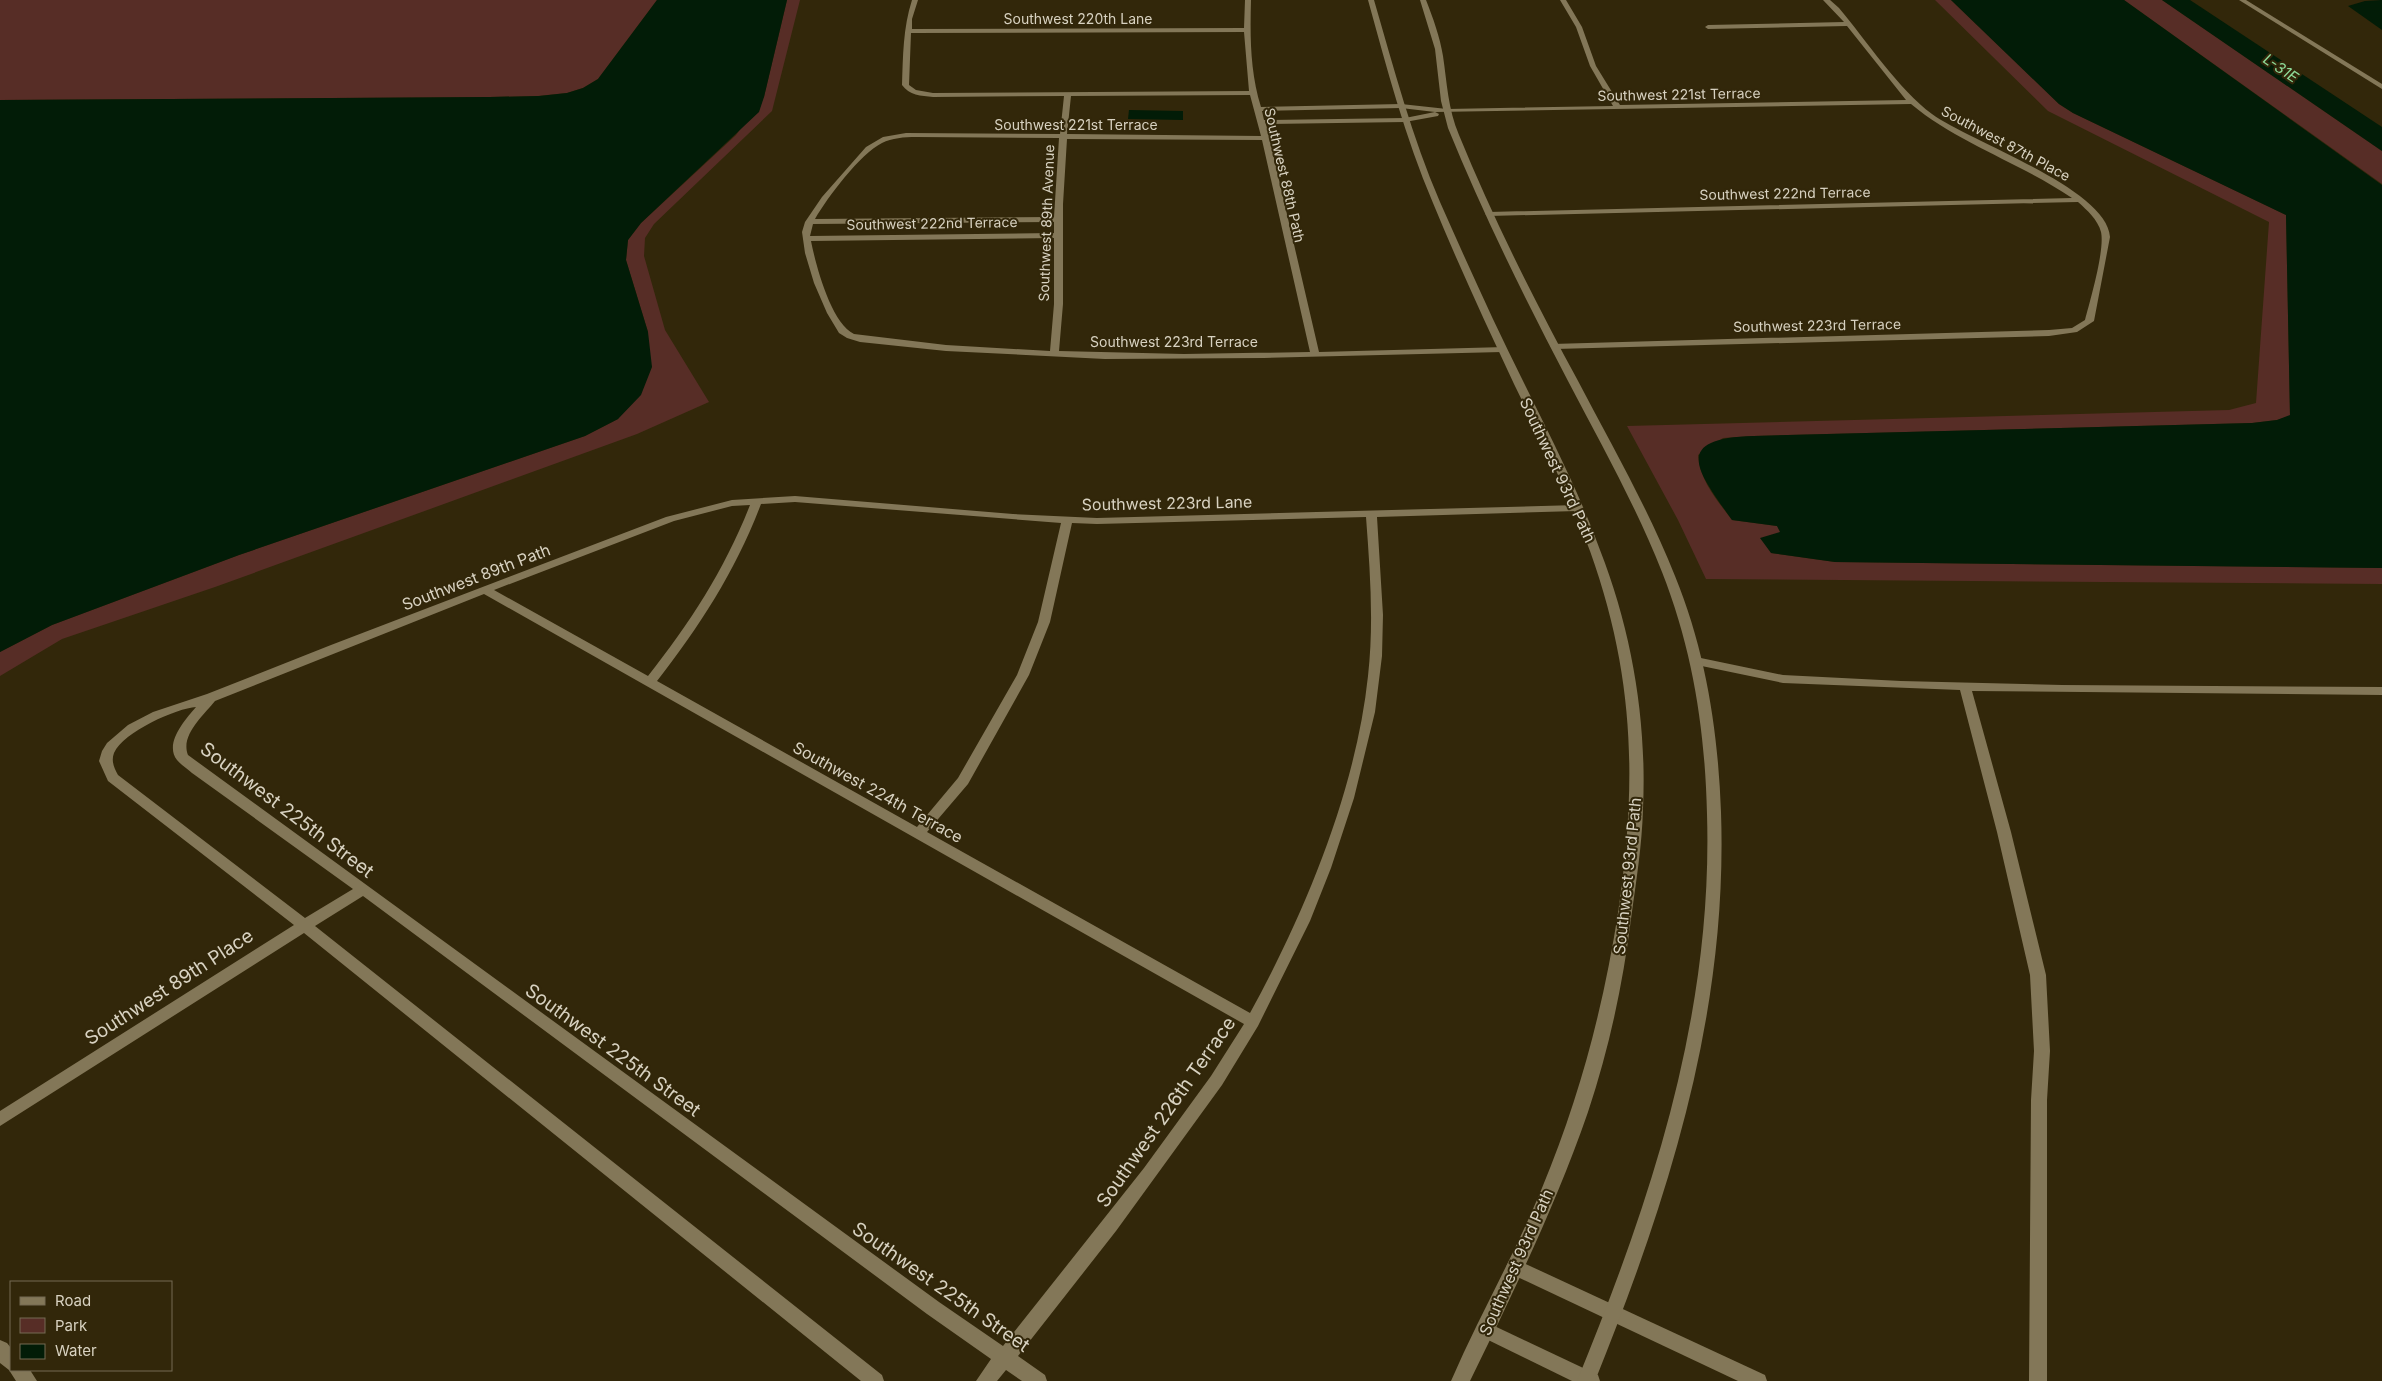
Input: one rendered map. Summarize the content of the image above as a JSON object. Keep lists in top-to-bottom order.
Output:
{
  "streets": {
    "street": [
      "Southwest 220th Lane",
      "Southwest 221st Terrace",
      "Southwest 87th Place",
      "Southwest 88th Path",
      "Southwest 222nd Terrace",
      "Southwest 89th Avenue",
      "Southwest 223rd Terrace",
      "Southwest 93rd Path",
      "Southwest 223rd Lane",
      "Southwest 89th Path",
      "Southwest 224th Terrace",
      "Southwest 225th Street",
      "Southwest 89th Place",
      "Southwest 226th Terrace"
    ]
  },
  "crossings": [
    ["Southwest 220th Lane", "Southwest 221st Terrace"],
    ["Southwest 220th Lane", "Southwest 88th Path"],
    ["Southwest 221st Terrace", "Southwest 87th Place"],
    ["Southwest 221st Terrace", "Southwest 88th Path"],
    ["Southwest 221st Terrace", "Southwest 222nd Terrace"],
    ["Southwest 221st Terrace", "Southwest 89th Avenue"],
    ["Southwest 221st Terrace", "Southwest 93rd Path"],
    ["Southwest 87th Place", "Southwest 222nd Terrace"],
    ["Southwest 87th Place", "Southwest 223rd Terrace"],
    ["Southwest 88th Path", "Southwest 223rd Terrace"],
    ["Southwest 222nd Terrace", "Southwest 89th Avenue"],
    ["Southwest 222nd Terrace", "Southwest 223rd Terrace"],
    ["Southwest 89th Avenue", "Southwest 223rd Terrace"],
    ["Southwest 223rd Terrace", "Southwest 93rd Path"],
    ["Southwest 93rd Path", "Southwest 223rd Lane"],
    ["Southwest 223rd Lane", "Southwest 89th Path"],
    ["Southwest 223rd Lane", "Southwest 226th Terrace"],
    ["Southwest 89th Path", "Southwest 224th Terrace"],
    ["Southwest 89th Path", "Southwest 225th Street"],
    ["Southwest 224th Terrace", "Southwest 226th Terrace"],
    ["Southwest 225th Street", "Southwest 89th Place"],
    ["Southwest 225th Street", "Southwest 226th Terrace"]
  ],
  "water": ["L-31E"],
  "legend": ["Road", "Park", "Water"]
}
